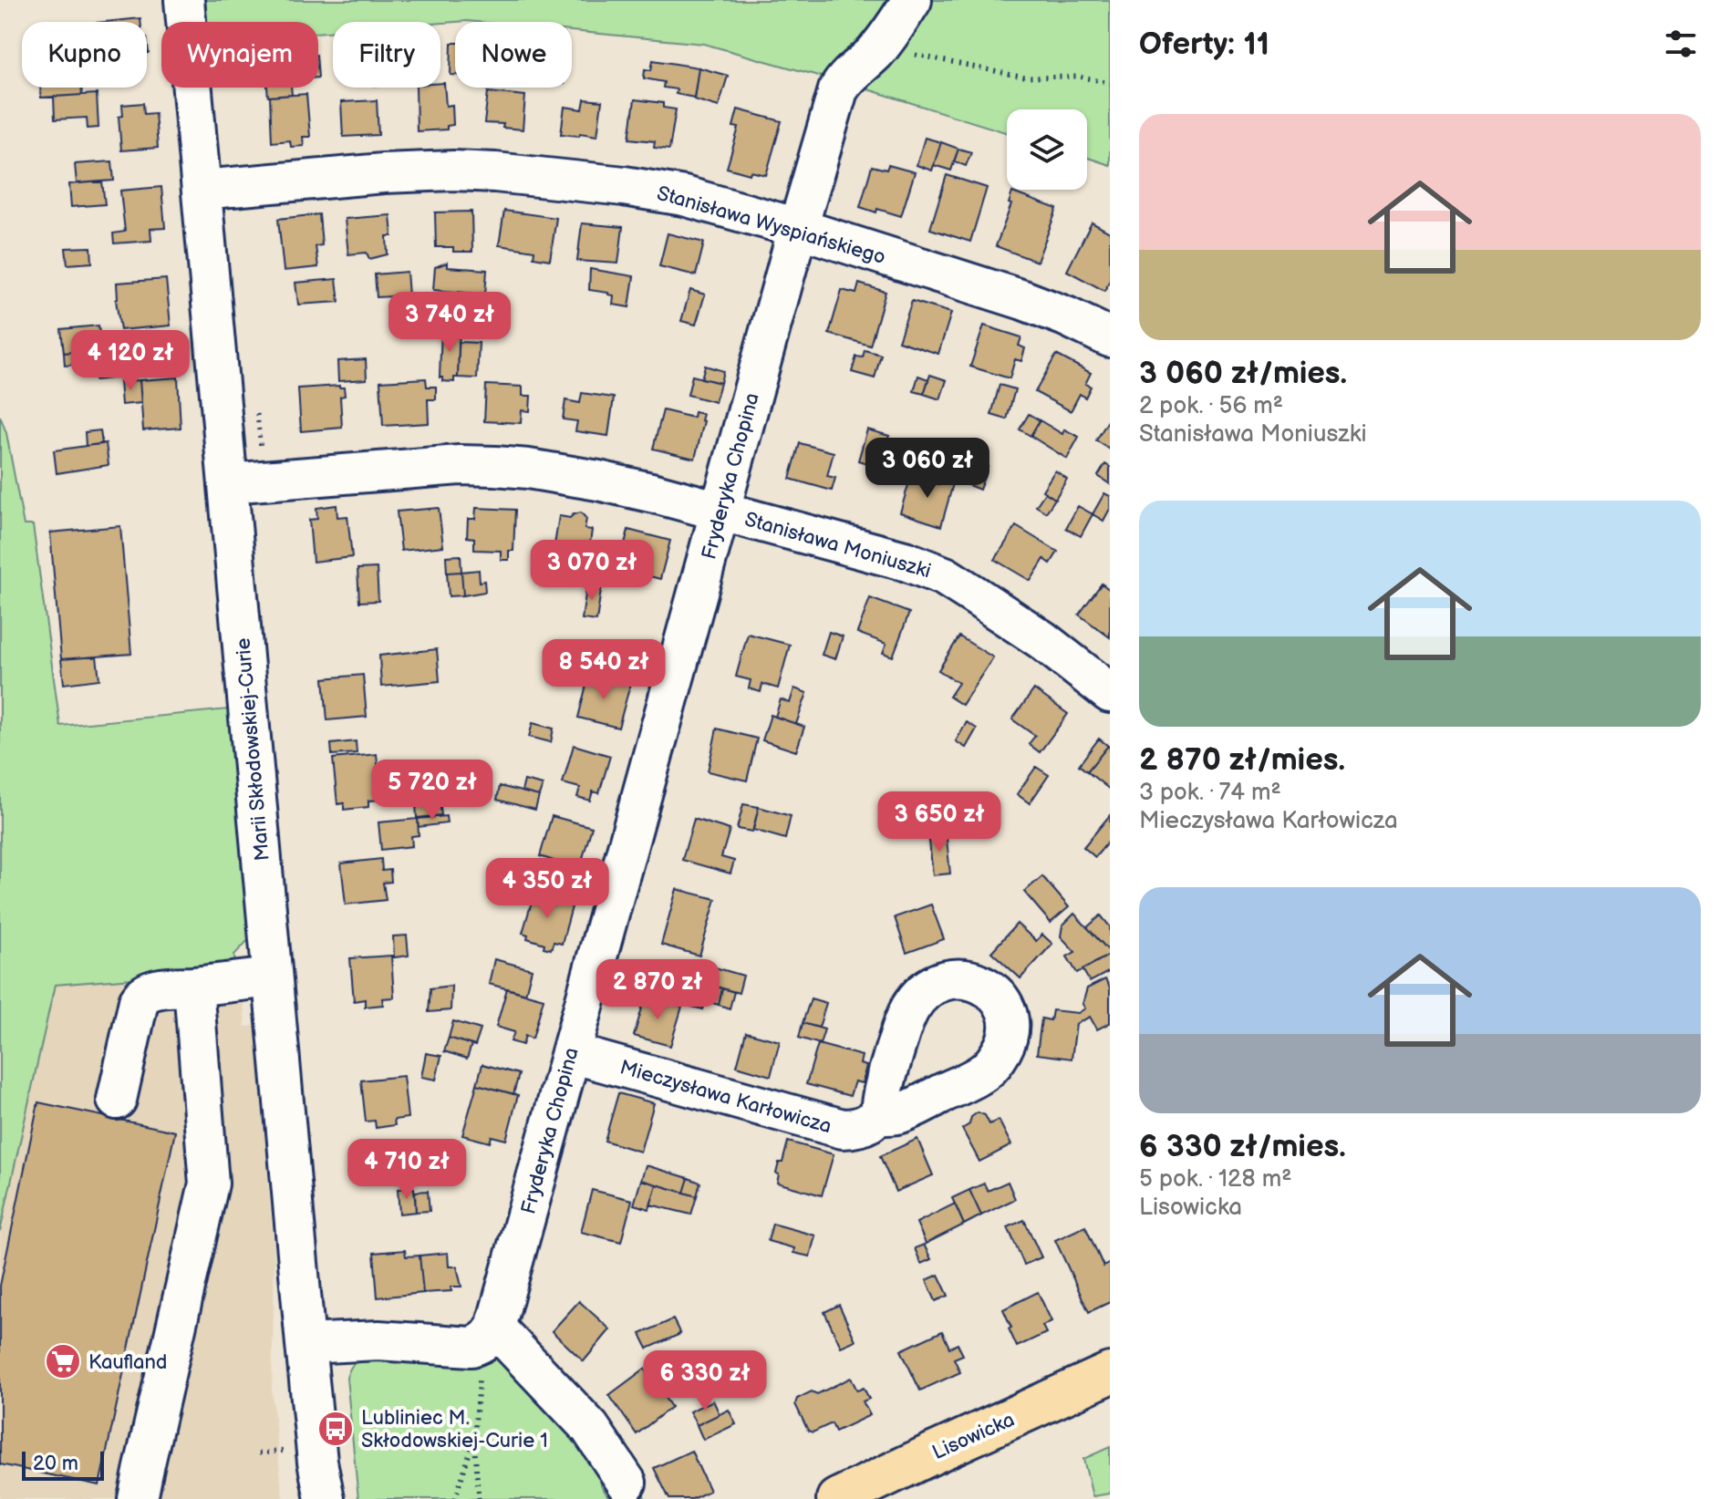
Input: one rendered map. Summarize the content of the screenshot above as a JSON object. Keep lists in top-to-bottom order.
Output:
{
  "streets": {
    "main road": ["Lisowicka"],
    "street": [
      "Stanisława Wyspiańskiego",
      "Fryderyka Chopina",
      "Stanisława Moniuszki",
      "Marii Skłodowskiej-Curie",
      "Mieczysława Karłowicza"
    ]
  },
  "crossings": [
    ["Stanisława Wyspiańskiego", "Fryderyka Chopina"],
    ["Stanisława Wyspiańskiego", "Marii Skłodowskiej-Curie"],
    ["Fryderyka Chopina", "Stanisława Moniuszki"],
    ["Fryderyka Chopina", "Mieczysława Karłowicza"],
    ["Stanisława Moniuszki", "Marii Skłodowskiej-Curie"]
  ],
  "places": {
    "supermarket": ["Kaufland"],
    "bus stop": ["Lubliniec M. Skłodowskiej-Curie 1"]
  },
  "scale_bar": "20 m",
  "page": {
    "heading": "Oferty: 11",
    "chip": [
      "Kupno",
      "Wynajem",
      "Filtry",
      "Nowe"
    ],
    "list": [
      {
        "name": "3 060 zł/mies.",
        "note": "2 pok. · 56 m² · Stanisława Moniuszki"
      },
      {
        "name": "2 870 zł/mies.",
        "note": "3 pok. · 74 m² · Mieczysława Karłowicza"
      },
      {
        "name": "6 330 zł/mies.",
        "note": "5 pok. · 128 m² · Lisowicka"
      }
    ],
    "price": [
      "3 740 zł",
      "4 120 zł",
      "3 060 zł",
      "3 070 zł",
      "8 540 zł",
      "5 720 zł",
      "3 650 zł",
      "4 350 zł",
      "2 870 zł",
      "4 710 zł",
      "6 330 zł"
    ],
    "scale": "20 m"
  }
}
